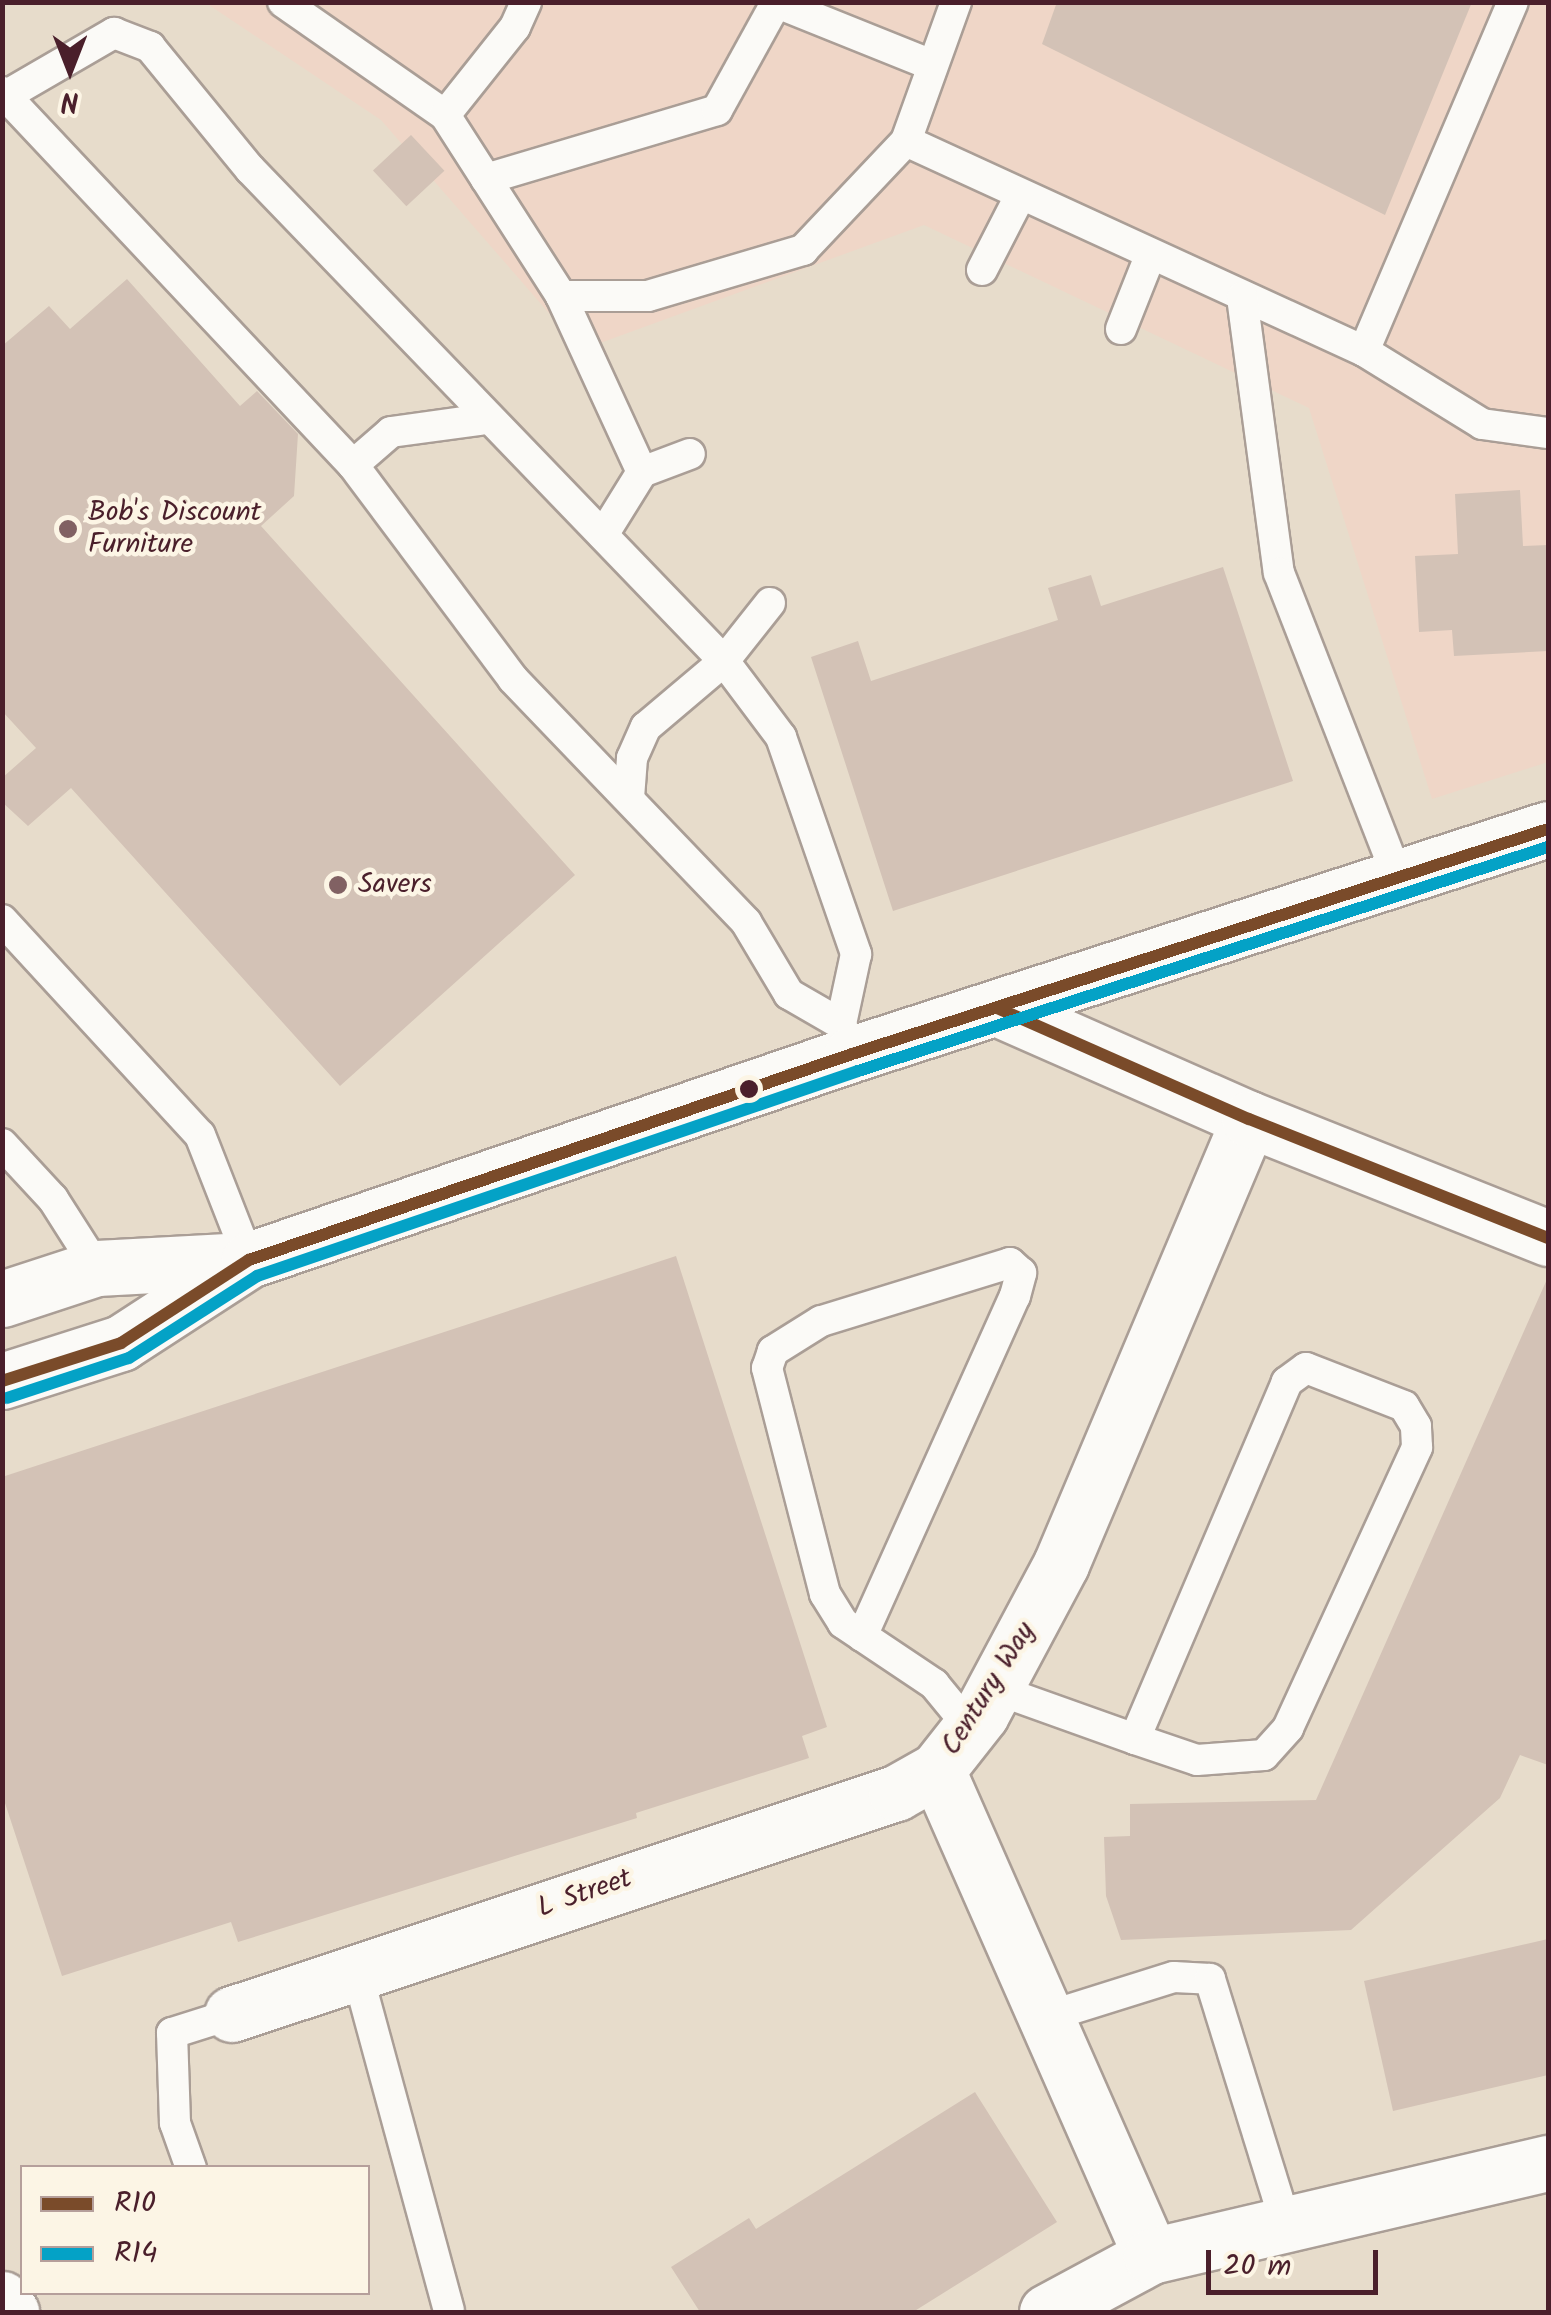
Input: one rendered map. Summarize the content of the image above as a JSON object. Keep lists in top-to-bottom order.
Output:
{
  "streets": {
    "main road": ["Century Way", "L Street"]
  },
  "crossings": [
    ["Century Way", "L Street"]
  ],
  "places": ["Bob's Discount Furniture", "Savers"],
  "lines": ["transit line R10", "transit line R14"],
  "legend": ["R10", "R14"],
  "scale_bar": "20 m",
  "north": "bottom"
}
